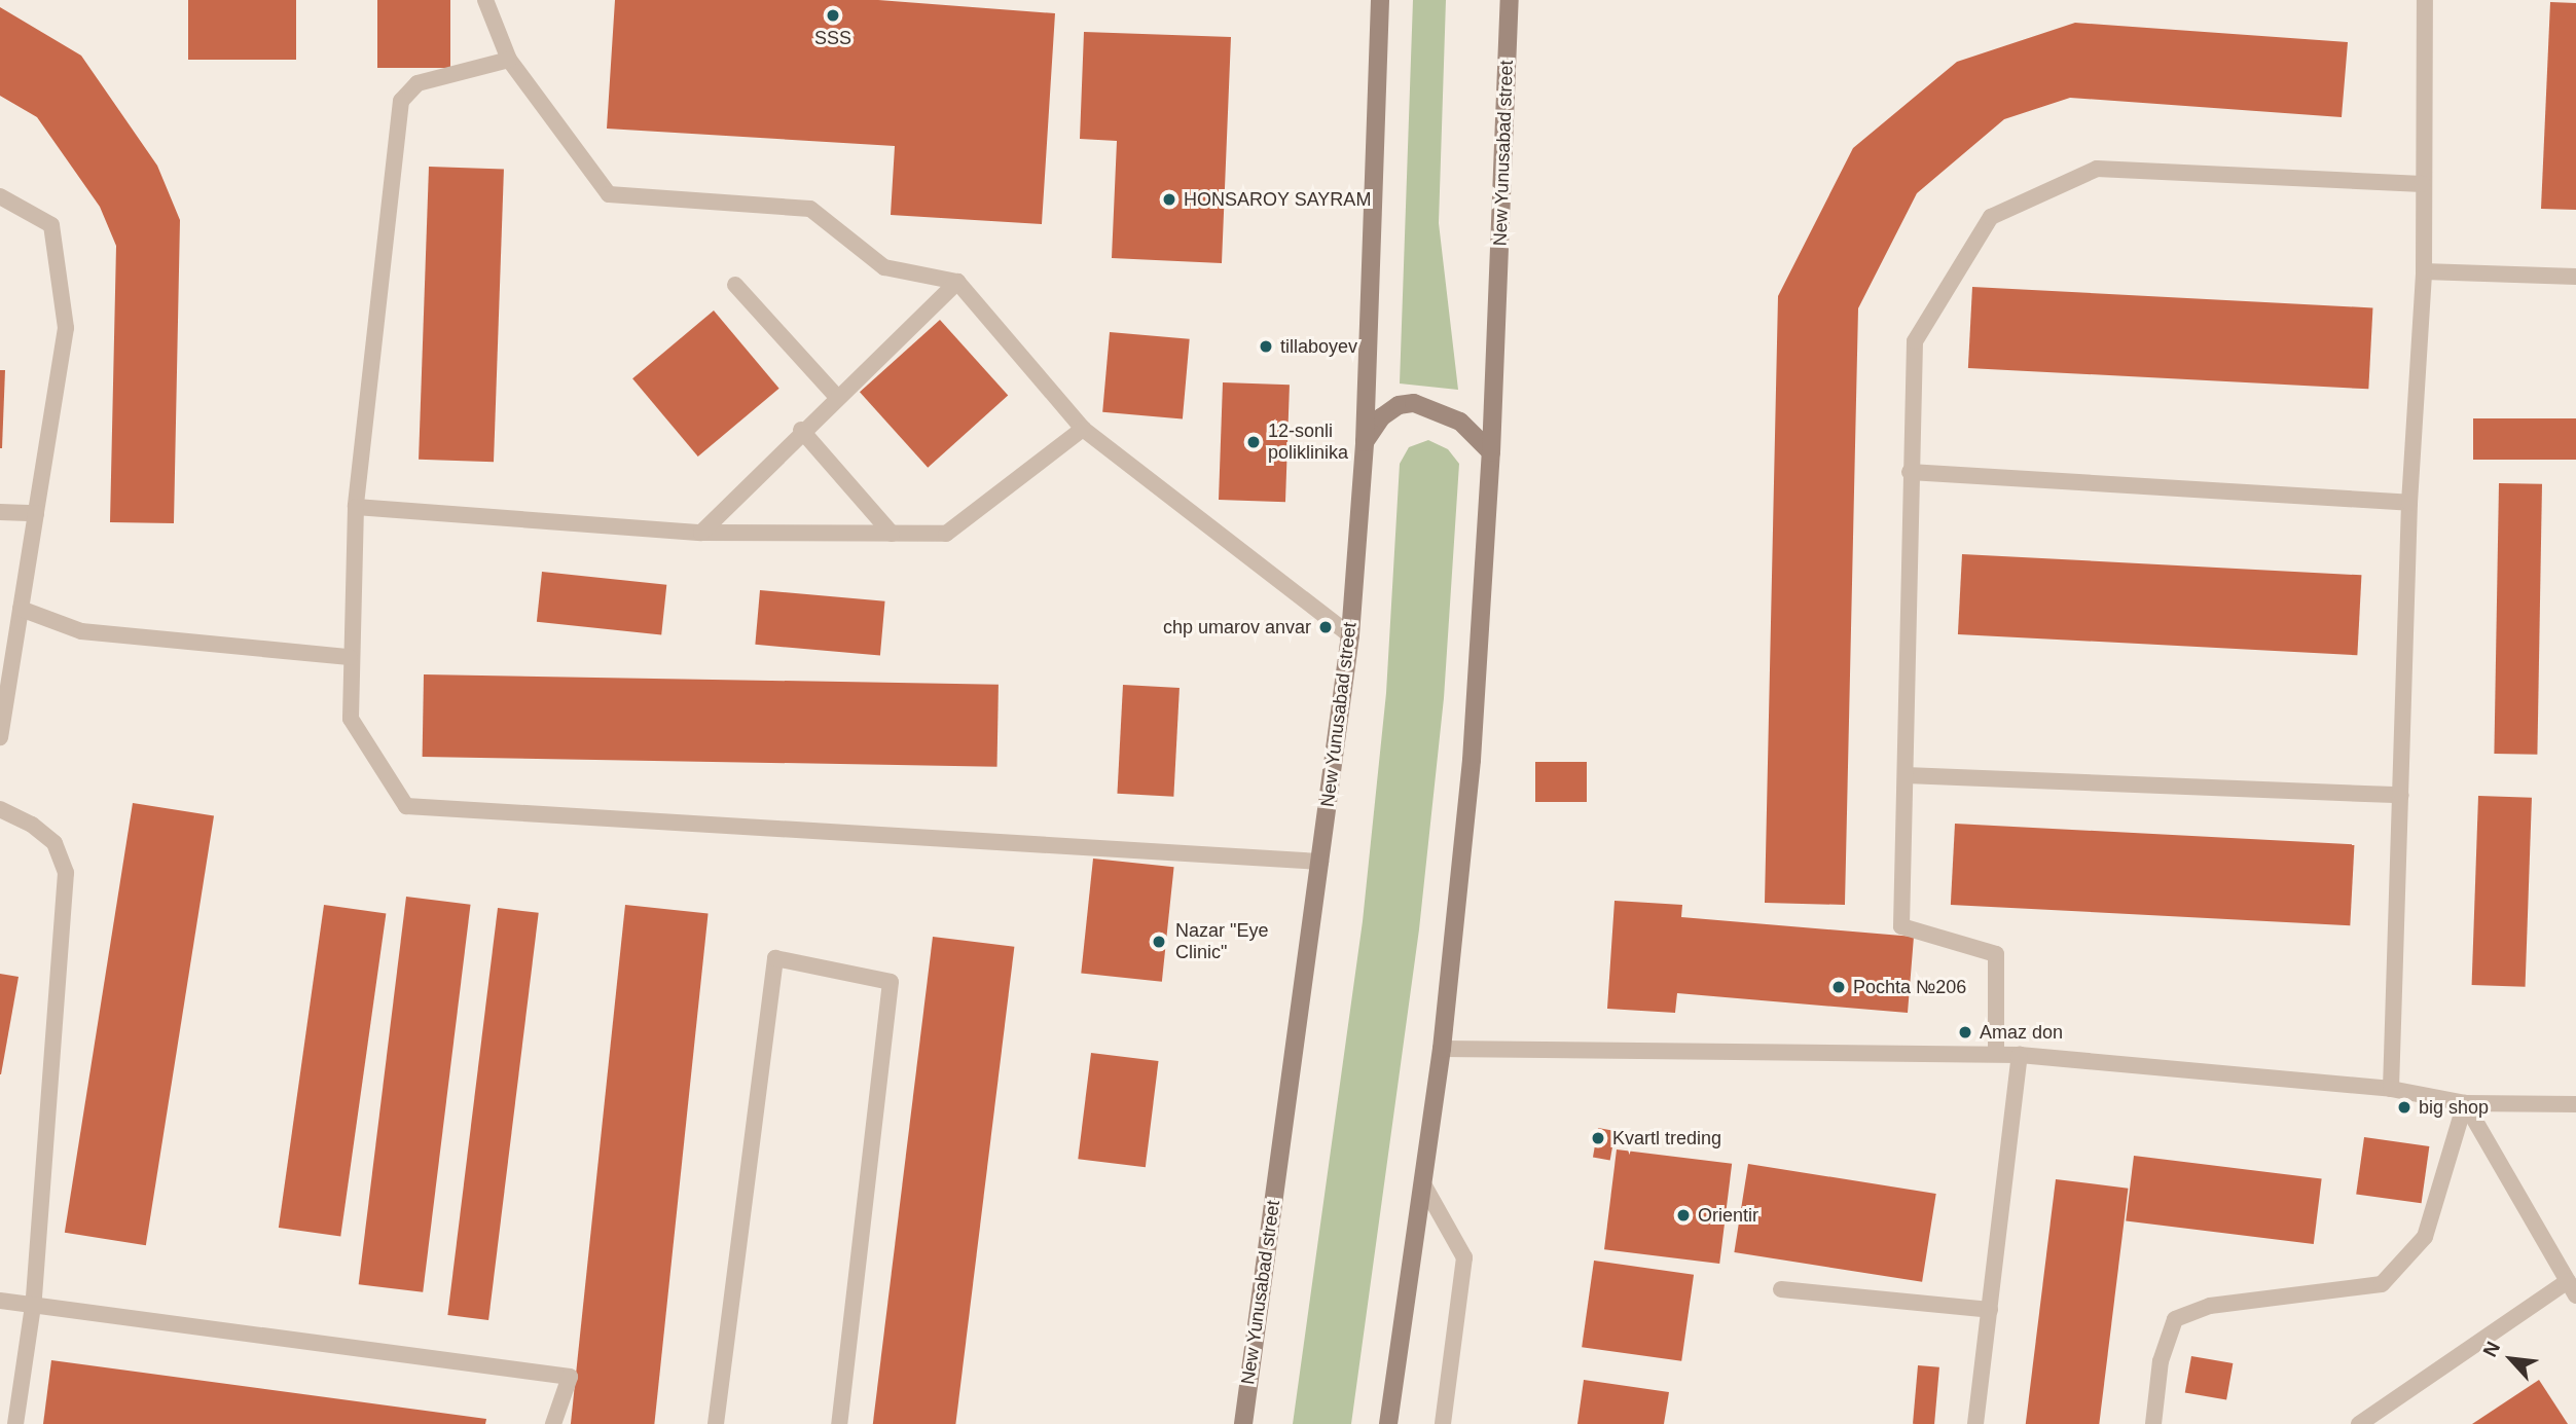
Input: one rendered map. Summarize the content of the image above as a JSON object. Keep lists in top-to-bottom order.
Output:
{
  "streets": {
    "main road": ["New Yunusabad street"]
  },
  "places": [
    "SSS",
    "HONSAROY SAYRAM",
    "tillaboyev",
    "12-sonli poliklinika",
    "chp umarov anvar",
    "Nazar \"Eye Clinic\"",
    "Pochta №206",
    "Amaz don",
    "big shop",
    "Kvartl treding",
    "Orientir"
  ],
  "north": "top left"
}
